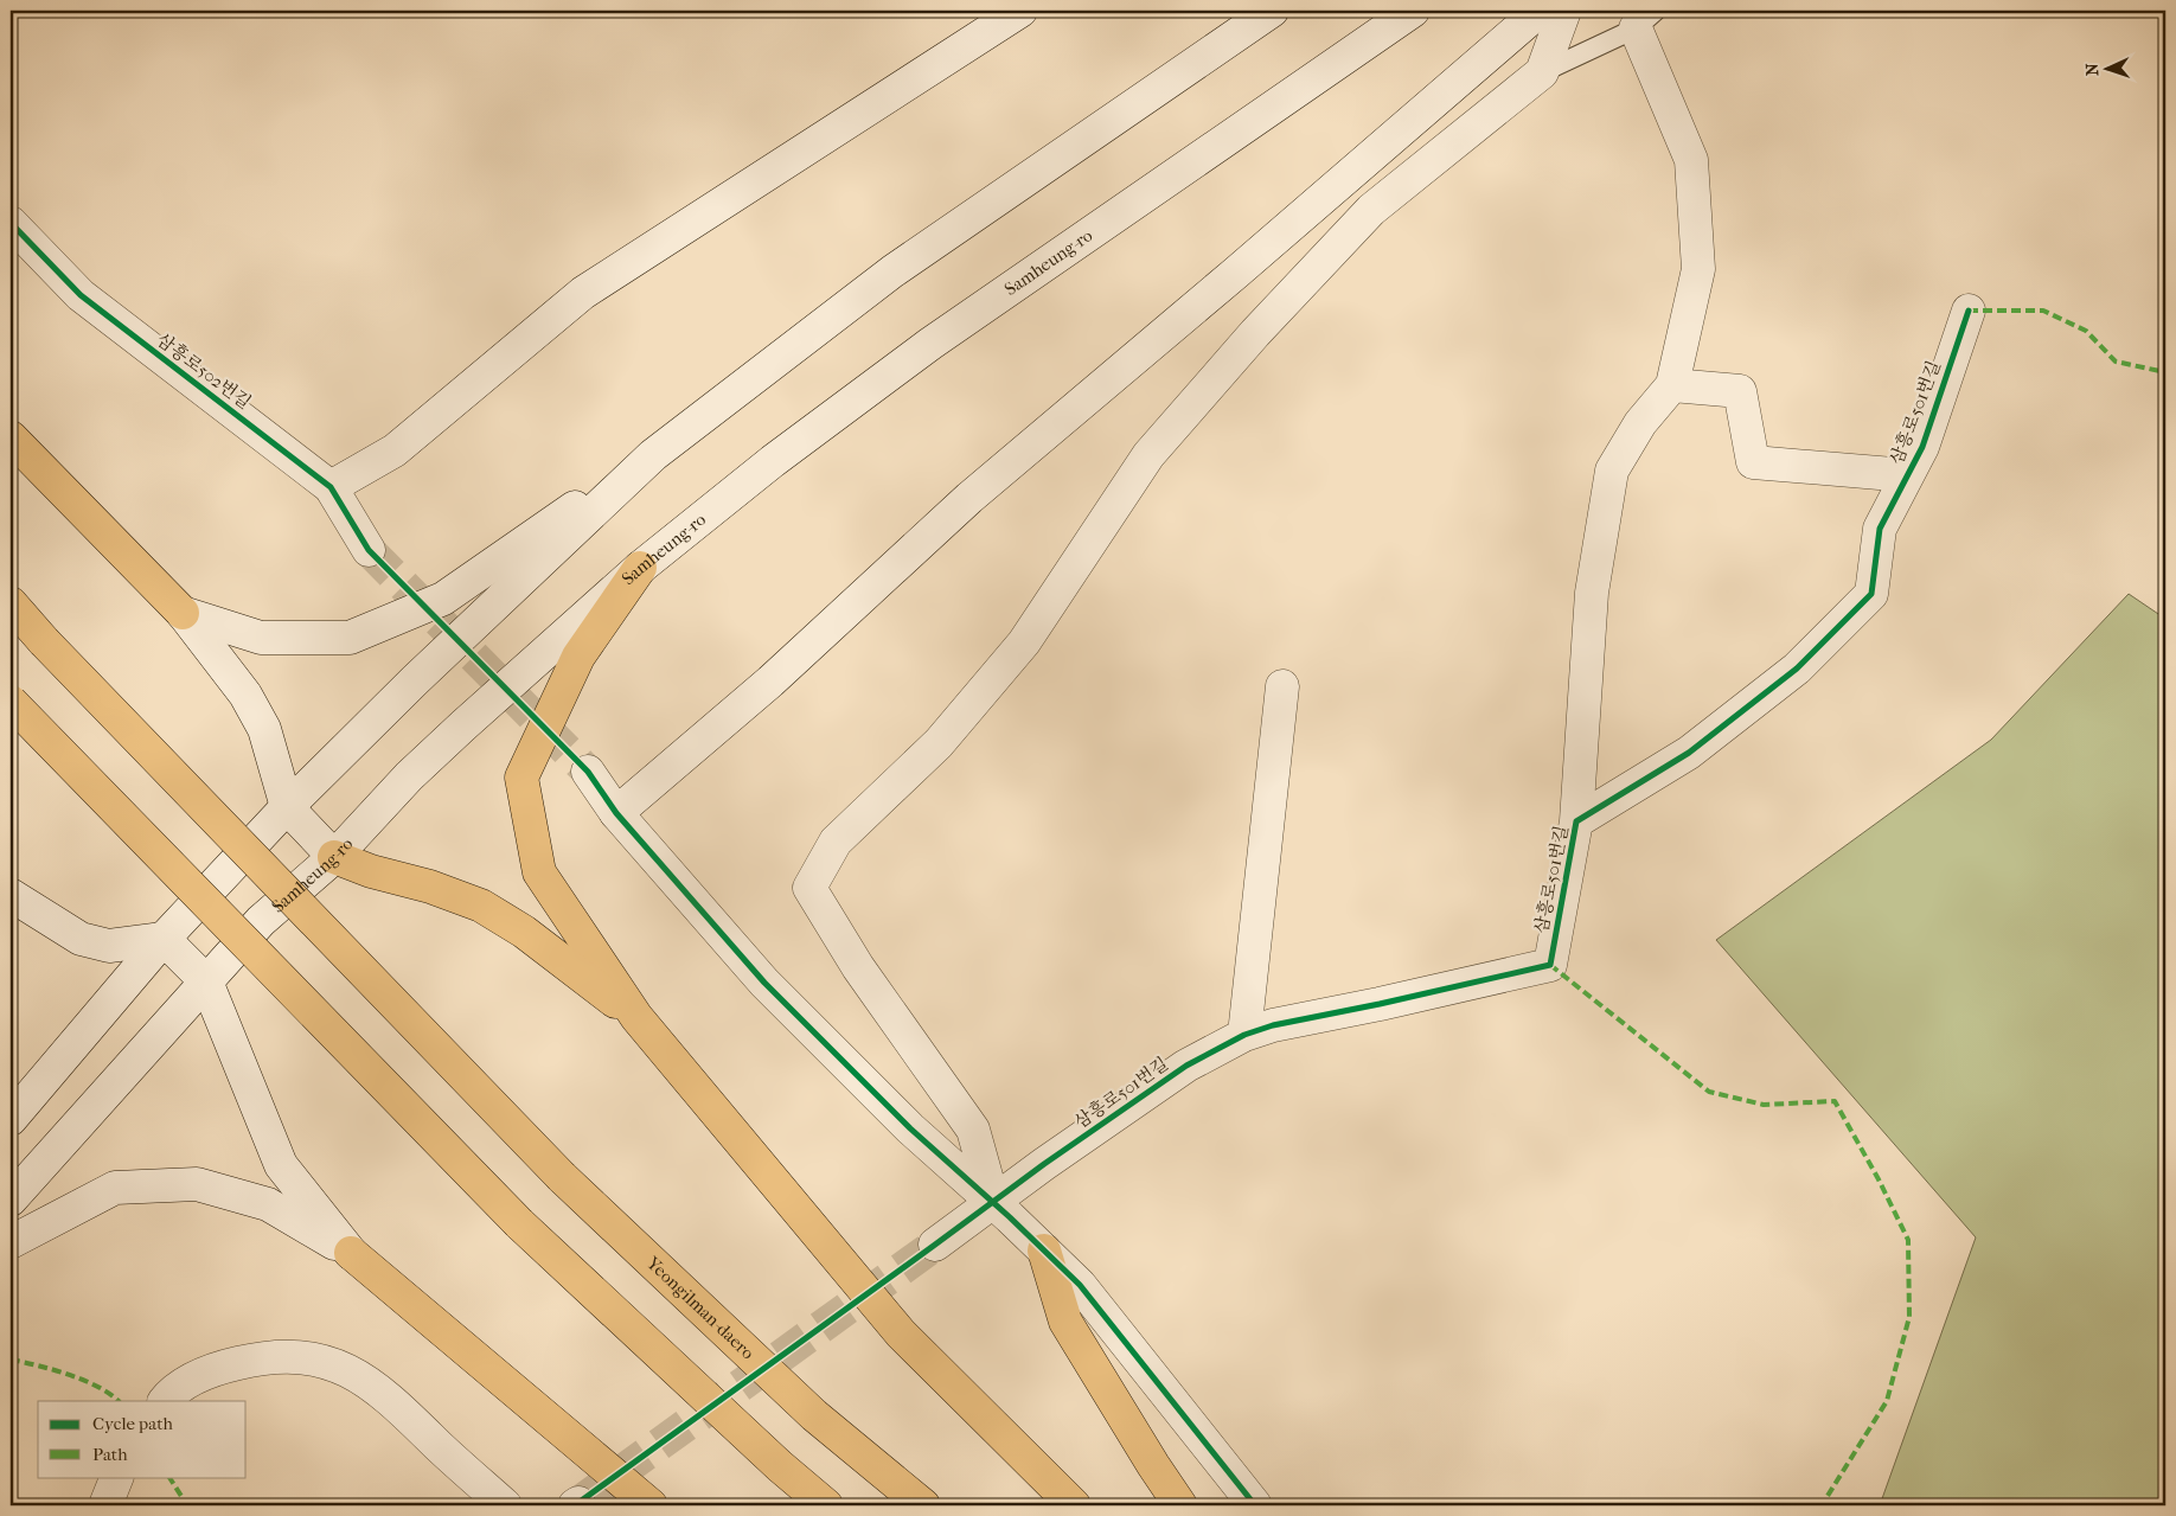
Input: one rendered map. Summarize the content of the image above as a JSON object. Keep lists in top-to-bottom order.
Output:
{
  "streets": {
    "highway": ["Yeongilman-daero"],
    "main road": ["Samheung-ro", "삼흥로502번길", "삼흥로501번길"]
  },
  "legend": ["Cycle path", "Path"],
  "north": "left"
}
